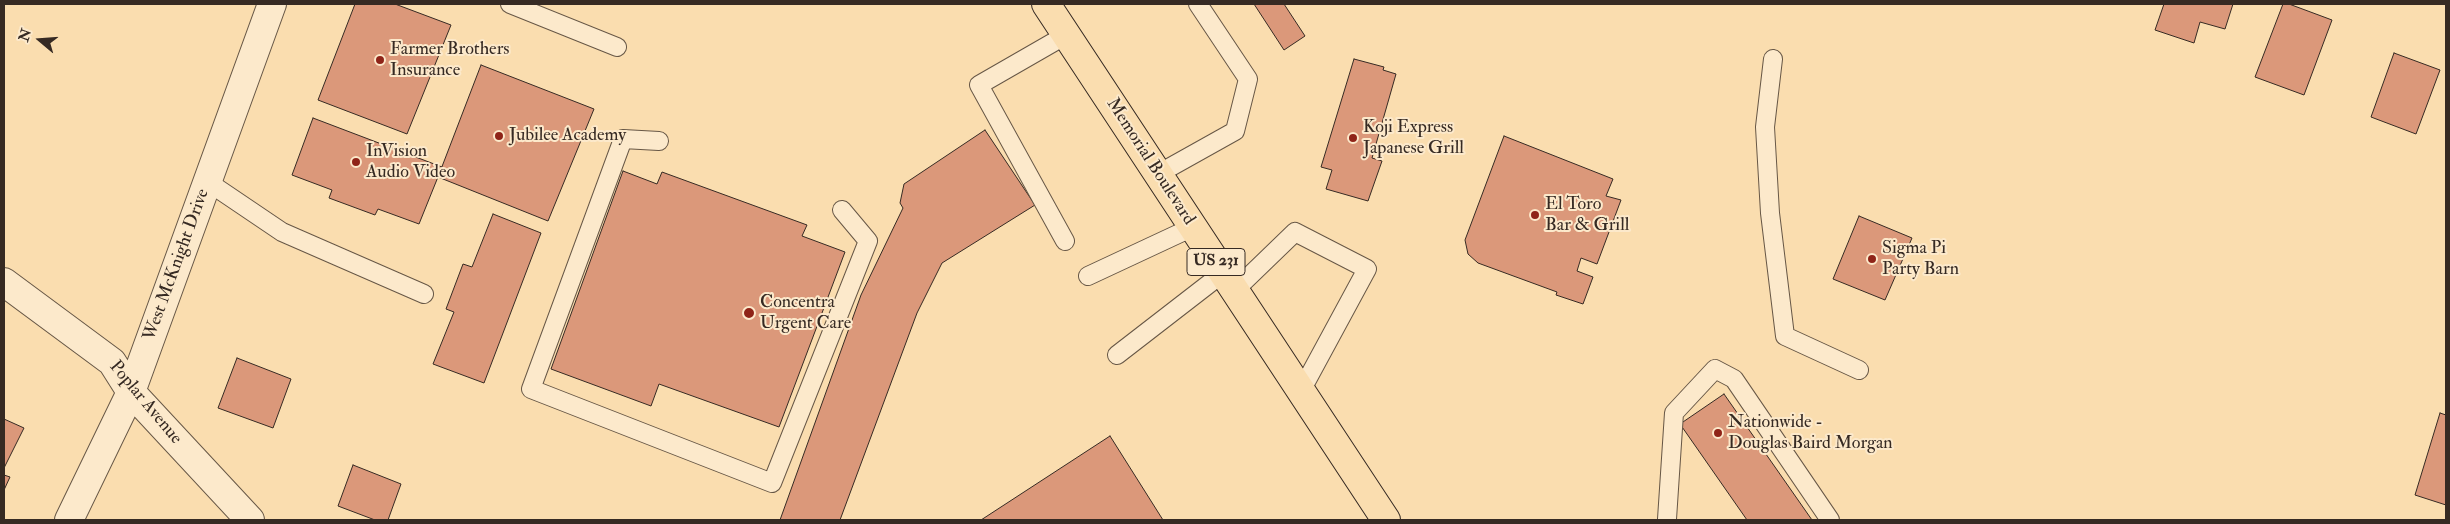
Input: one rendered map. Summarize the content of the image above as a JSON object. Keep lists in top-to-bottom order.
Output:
{
  "streets": {
    "main road": ["Memorial Boulevard", "US 231"],
    "street": ["West McKnight Drive", "Poplar Avenue"]
  },
  "crossings": [
    ["West McKnight Drive", "Poplar Avenue"]
  ],
  "places": [
    "Farmer Brothers Insurance",
    "Jubilee Academy",
    "Koji Express Japanese Grill",
    "InVision Audio Video",
    "El Toro Bar & Grill",
    "Sigma Pi Party Barn",
    "Concentra Urgent Care",
    "Nationwide - Douglas Baird Morgan"
  ],
  "north": "left"
}
